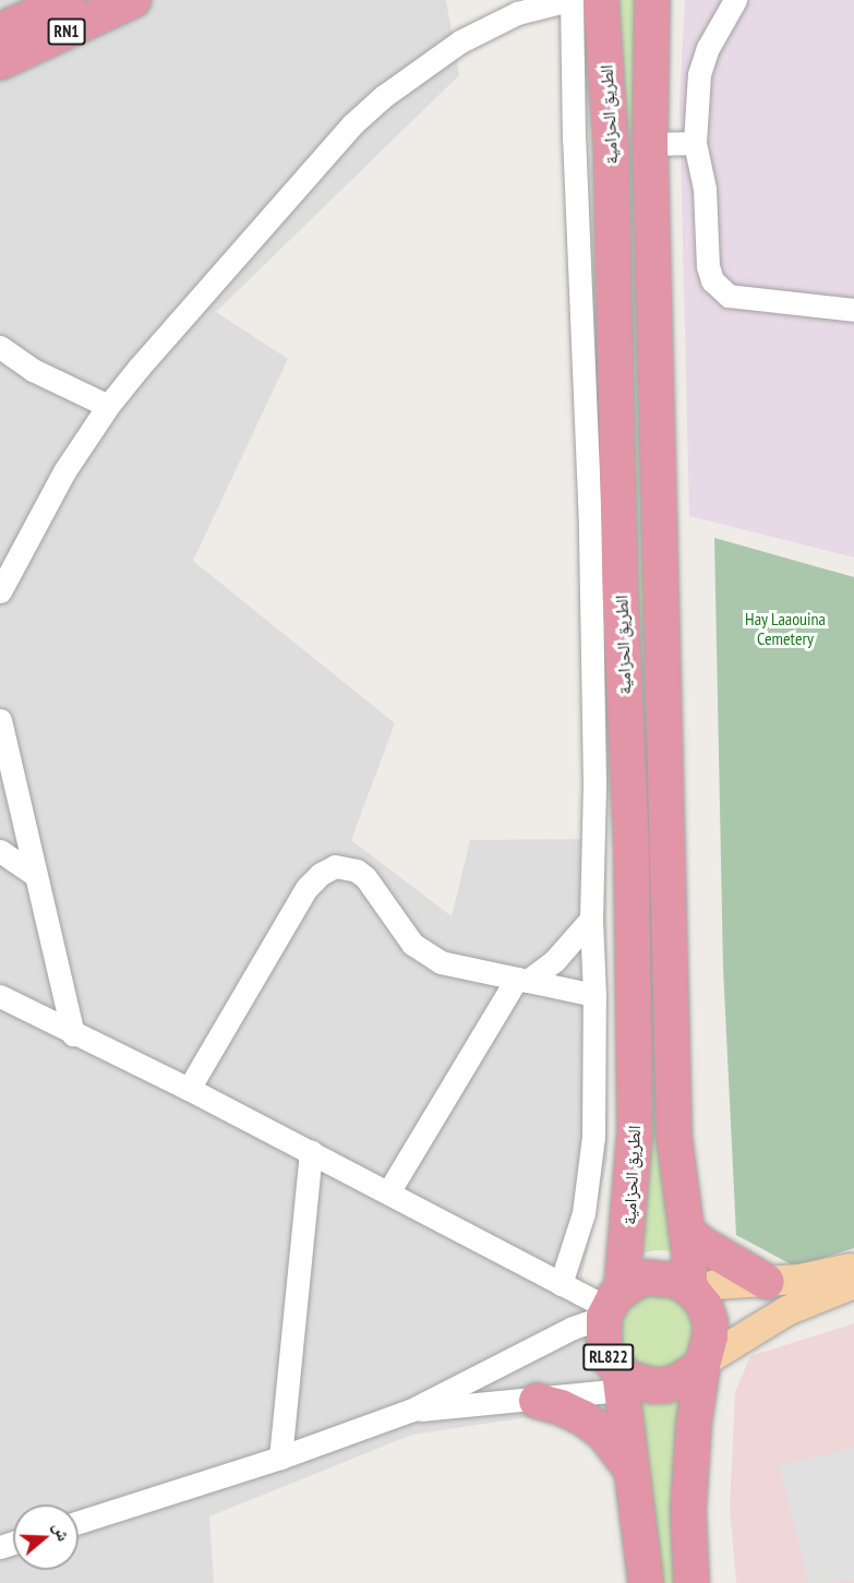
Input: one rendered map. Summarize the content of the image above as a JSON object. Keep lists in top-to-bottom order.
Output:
{
  "streets": {
    "highway": ["RN1", "الطريق الحزامية", "RL822"]
  },
  "crossings": [
    ["الطريق الحزامية", "RL822"]
  ],
  "parks": ["Hay Laaouina Cemetery"],
  "north": "right"
}
